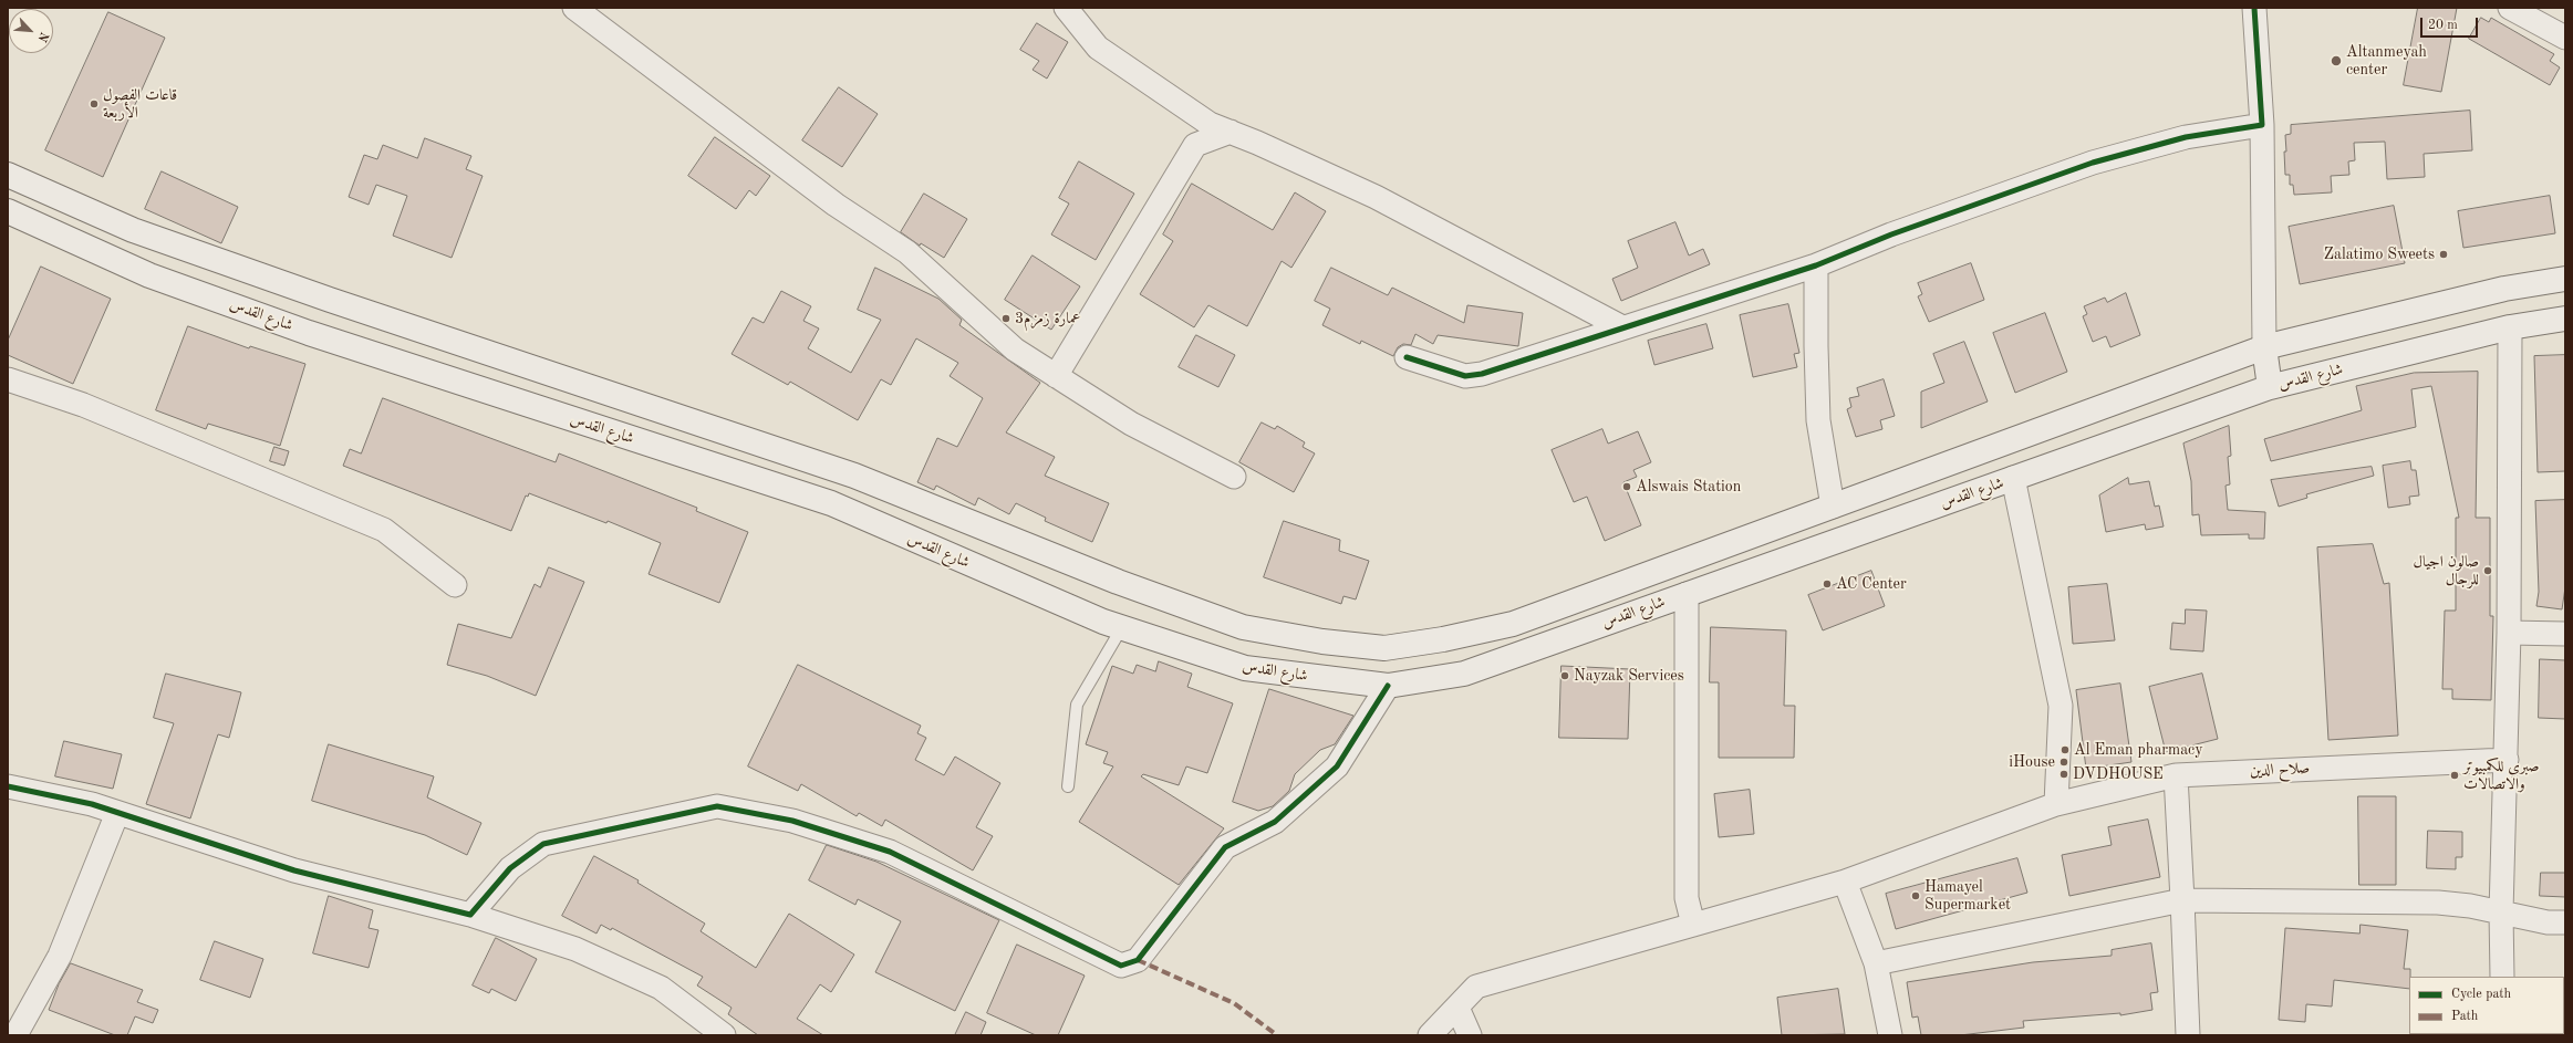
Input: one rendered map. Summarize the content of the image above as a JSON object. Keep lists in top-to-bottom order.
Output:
{
  "streets": {
    "main road": ["شارع القدس"],
    "street": ["صلاح الدين"]
  },
  "places": [
    "Altanmeyah center",
    "قاعات الفصول الأربعة",
    "Zalatimo Sweets",
    "عمارة زمزم3",
    "Alswais Station",
    "صالون اجيال للرجال",
    "AC Center",
    "Nayzak Services",
    "Al Eman pharmacy",
    "iHouse",
    "DVDHOUSE",
    "صبري للكمبيوتر والاتصالات",
    "Hamayel Supermarket"
  ],
  "legend": ["Cycle path", "Path"],
  "scale_bar": "20 m",
  "north": "bottom right"
}
